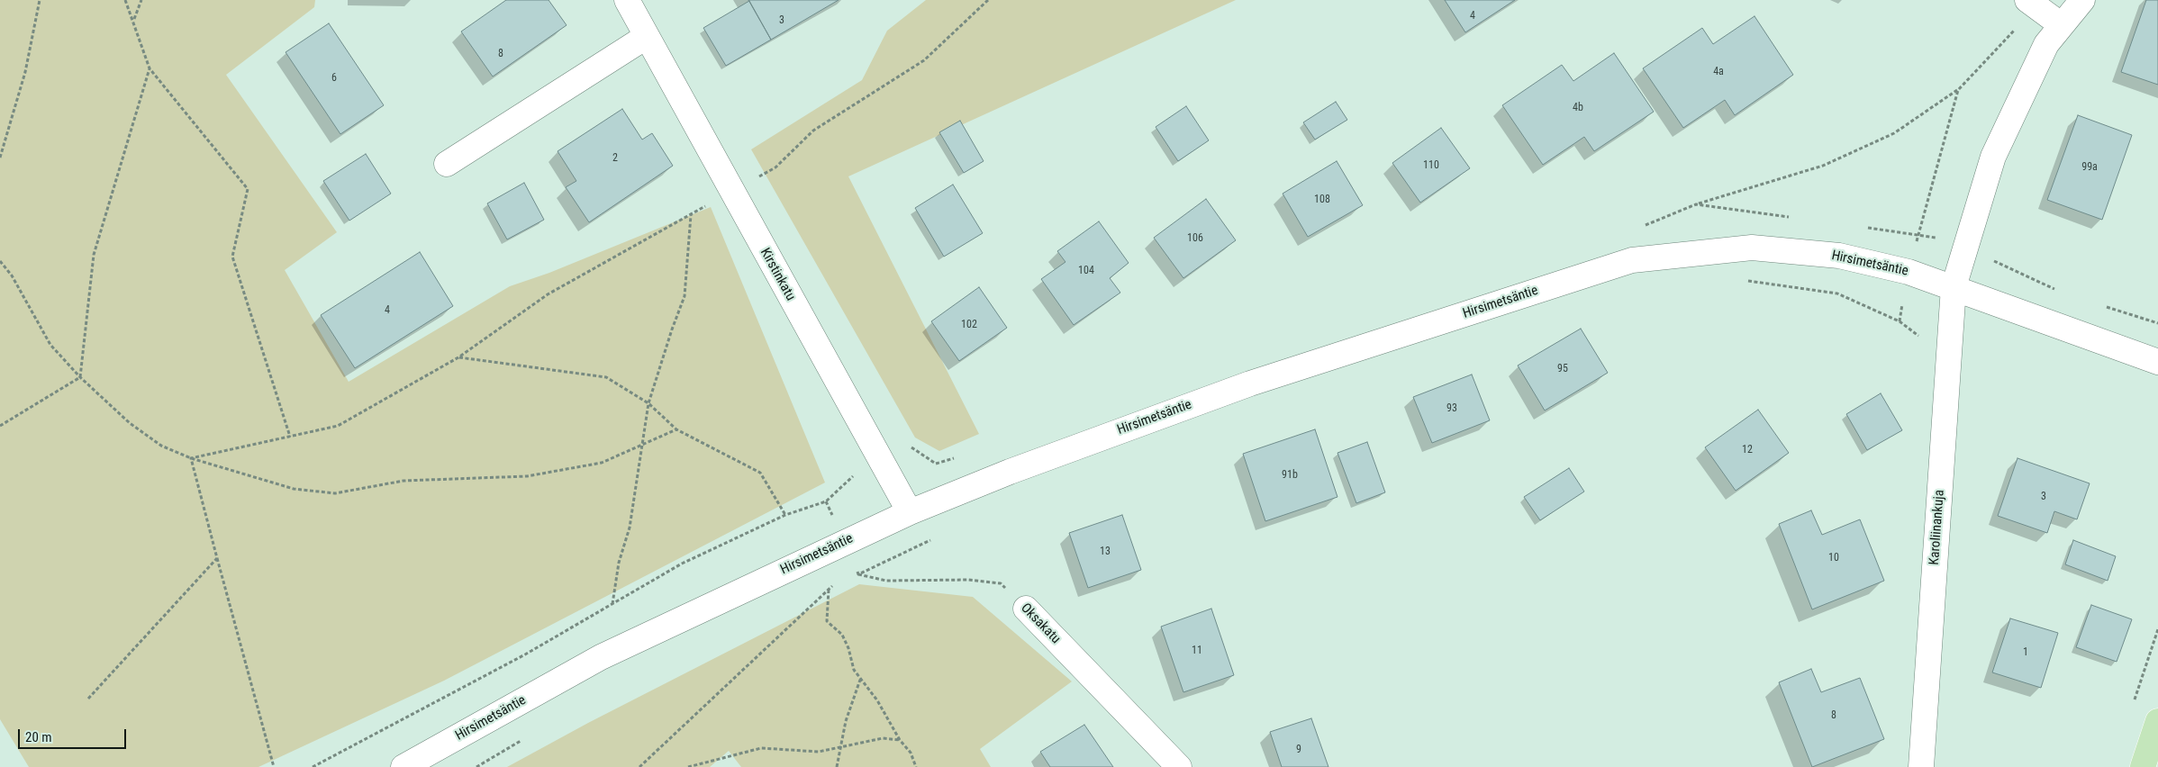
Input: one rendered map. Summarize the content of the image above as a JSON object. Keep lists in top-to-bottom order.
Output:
{
  "streets": {
    "street": [
      "Hirsimetsäntie",
      "Kirstinkatu",
      "Karoliinankuja",
      "Oksakatu"
    ]
  },
  "crossings": [
    ["Hirsimetsäntie", "Kirstinkatu"],
    ["Hirsimetsäntie", "Karoliinankuja"]
  ],
  "house_numbers": [
    "4",
    "3",
    "8",
    "4a",
    "6",
    "4b",
    "2",
    "110",
    "99a",
    "108",
    "106",
    "104",
    "4",
    "102",
    "95",
    "93",
    "12",
    "91b",
    "3",
    "13",
    "10",
    "11",
    "1",
    "8",
    "9"
  ],
  "scale_bar": "20 m"
}
